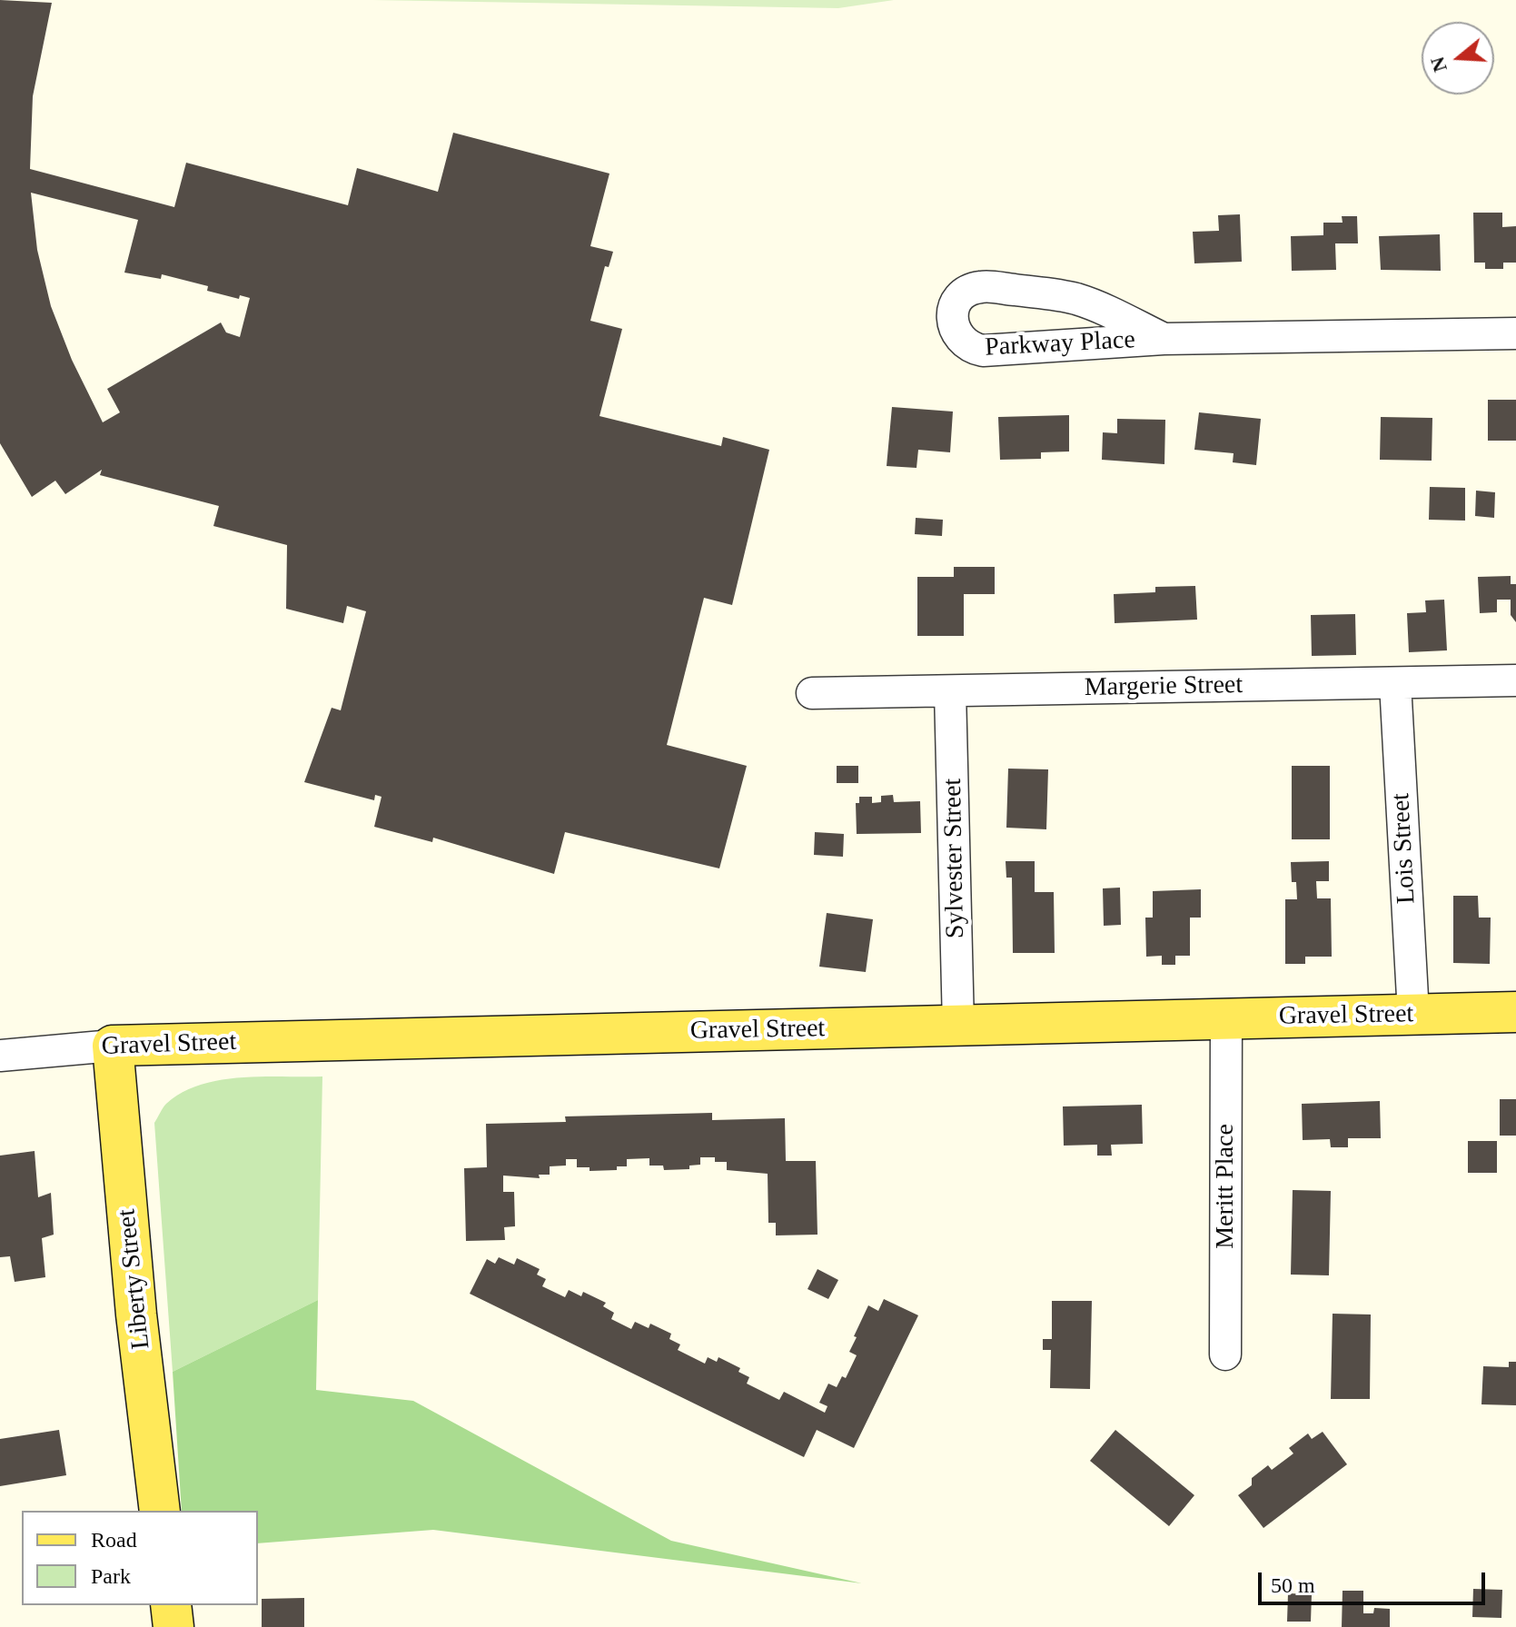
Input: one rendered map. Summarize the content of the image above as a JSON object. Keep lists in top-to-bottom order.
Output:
{
  "streets": {
    "main road": ["Gravel Street", "Liberty Street"],
    "street": [
      "Parkway Place",
      "Margerie Street",
      "Lois Street",
      "Sylvester Street",
      "Meritt Place"
    ]
  },
  "crossings": [
    ["Margerie Street", "Lois Street"],
    ["Margerie Street", "Sylvester Street"],
    ["Lois Street", "Gravel Street"],
    ["Sylvester Street", "Gravel Street"],
    ["Gravel Street", "Meritt Place"],
    ["Gravel Street", "Liberty Street"]
  ],
  "legend": ["Road", "Park"],
  "scale_bar": "50 m",
  "north": "left"
}
